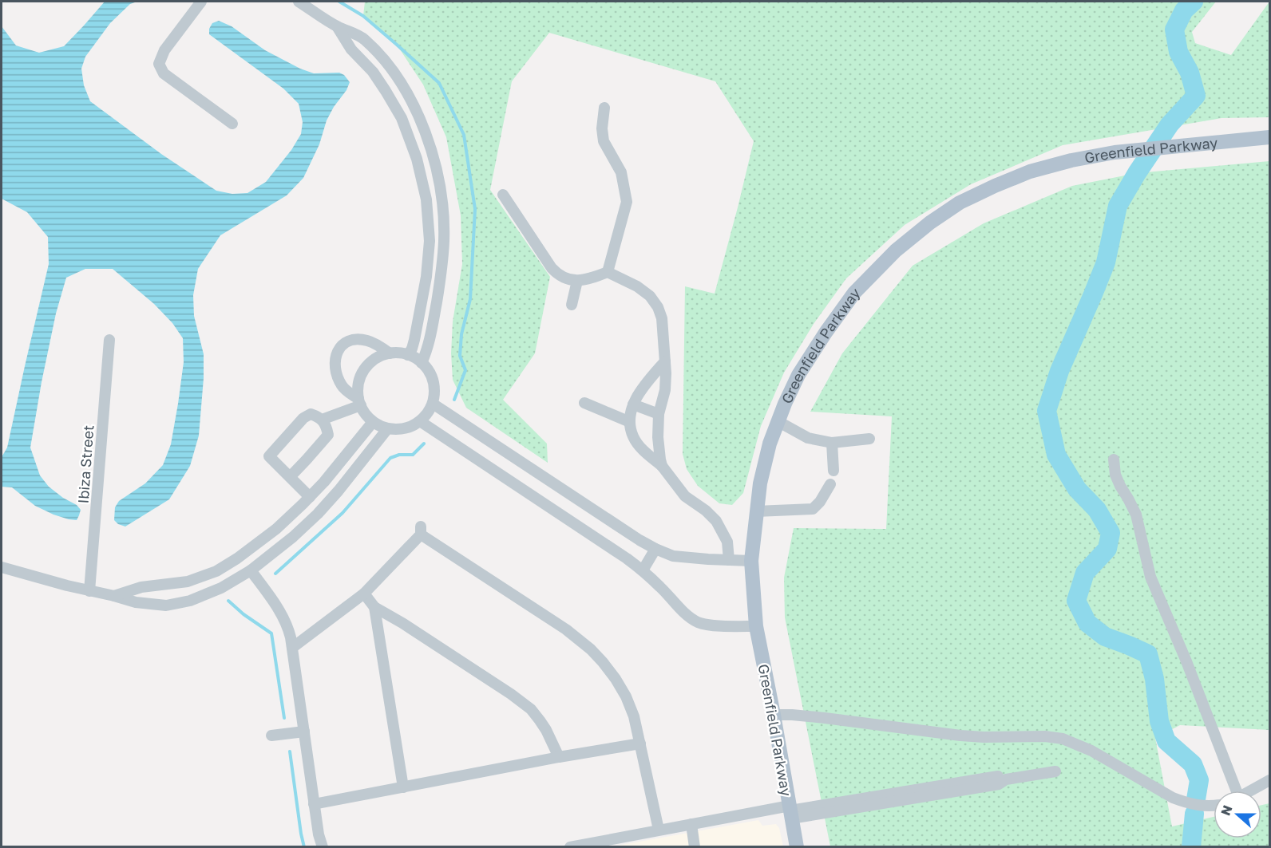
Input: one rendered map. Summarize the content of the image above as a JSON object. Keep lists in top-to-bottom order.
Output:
{
  "streets": {
    "main road": ["Greenfield Parkway"],
    "street": ["Ibiza Street"]
  },
  "north": "left"
}
